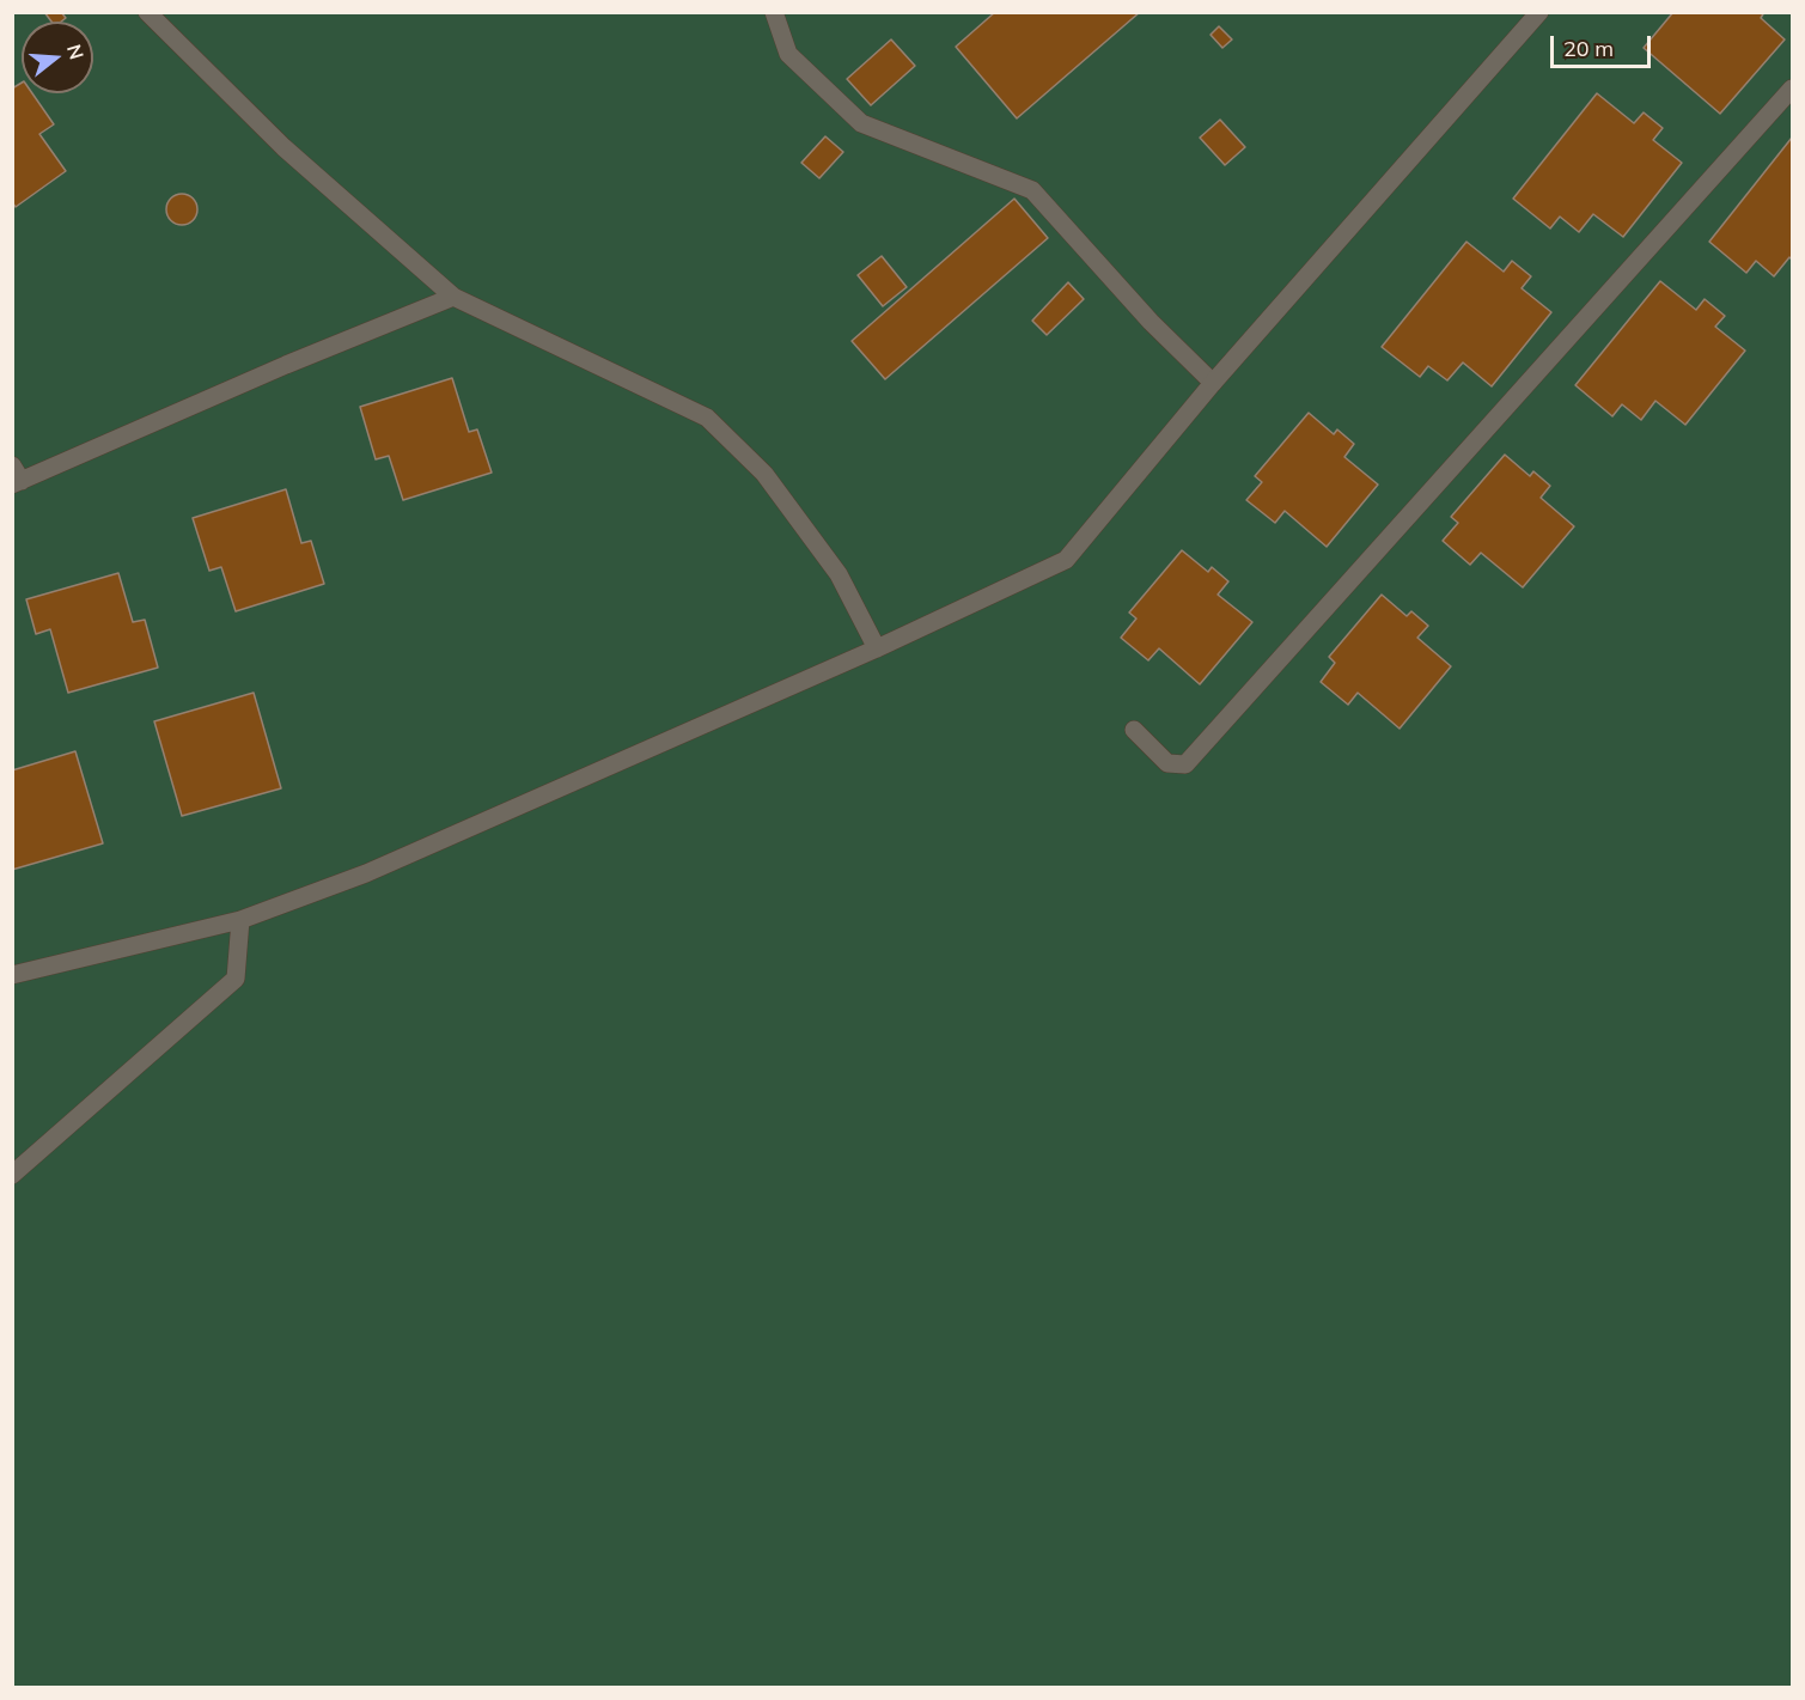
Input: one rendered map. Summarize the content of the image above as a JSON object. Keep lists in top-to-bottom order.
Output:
{
  "scale_bar": "20 m",
  "north": "right"
}
